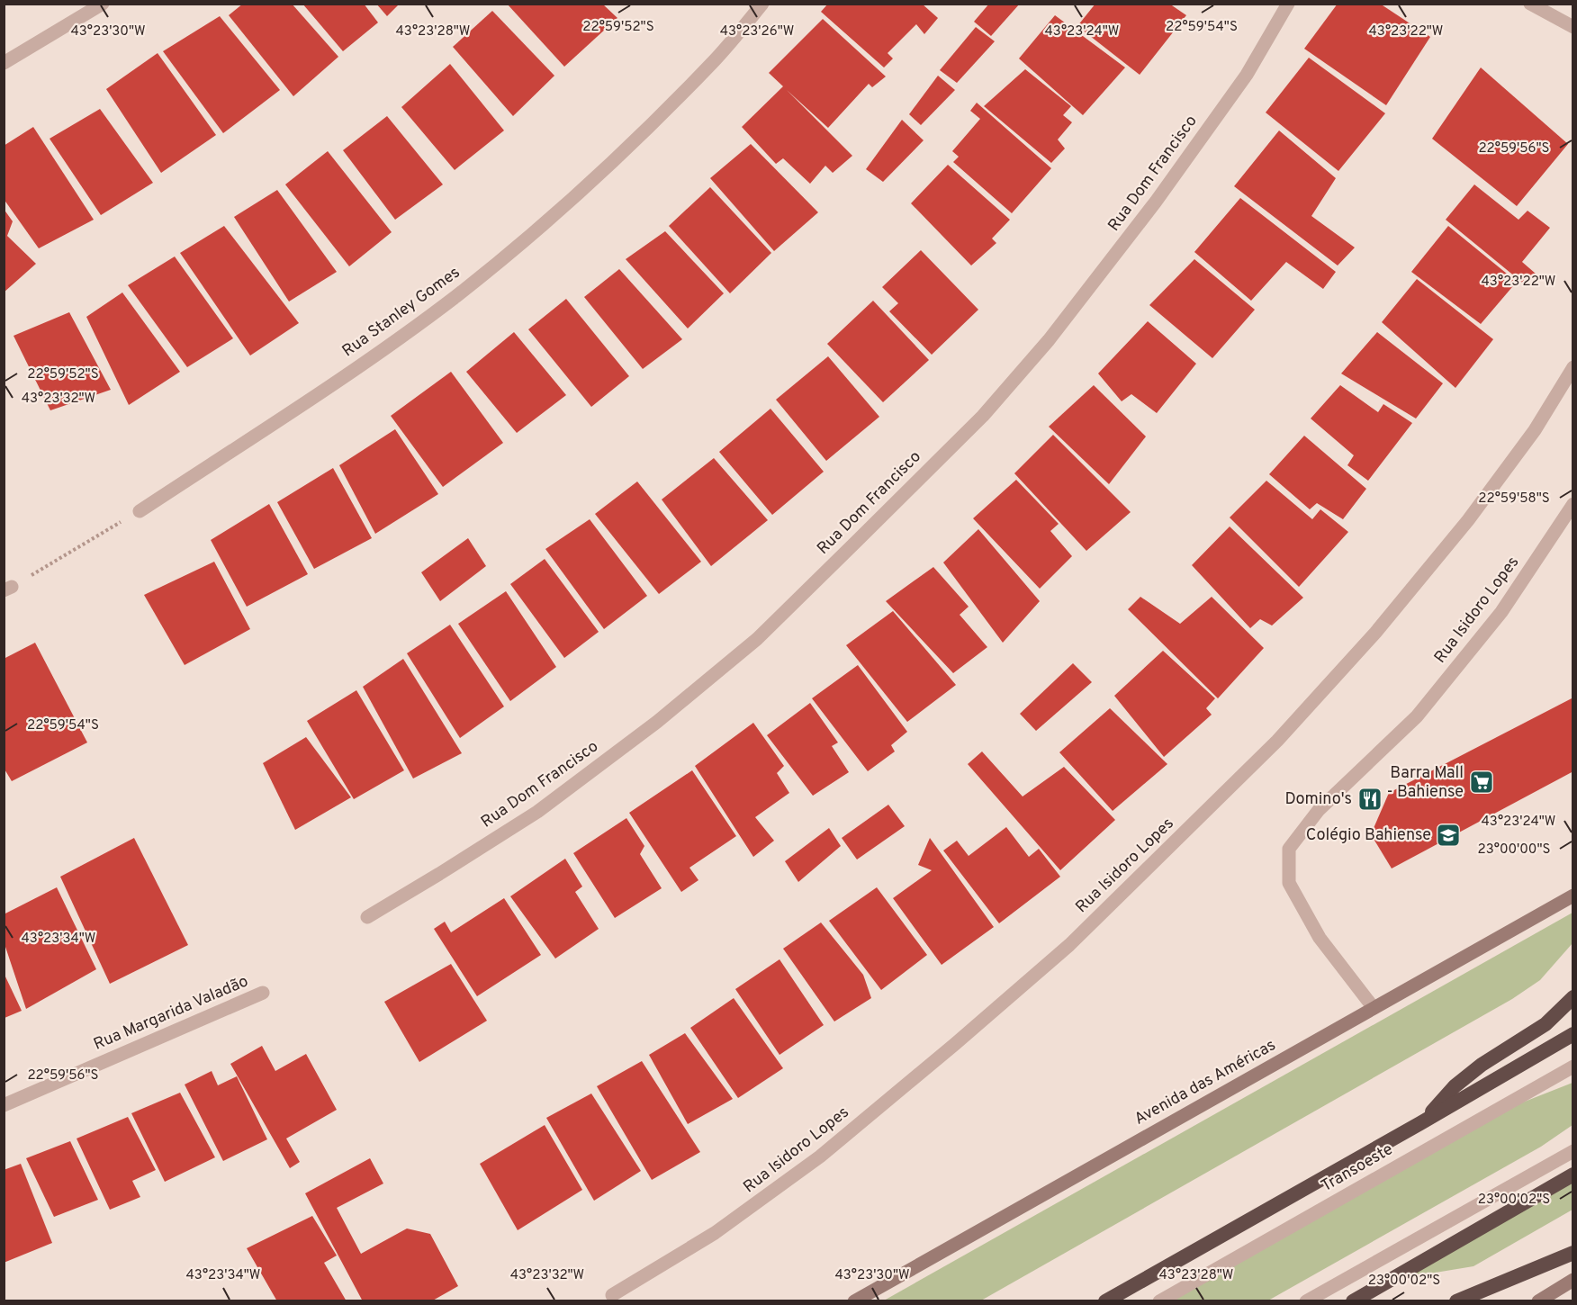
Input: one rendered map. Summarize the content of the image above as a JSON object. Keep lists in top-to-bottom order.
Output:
{
  "streets": {
    "main road": ["Avenida das Américas"],
    "street": [
      "Rua Dom Francisco",
      "Rua Stanley Gomes",
      "Rua Isidoro Lopes",
      "Rua Margarida Valadão",
      "Transoeste"
    ]
  },
  "crossings": [
    ["Rua Isidoro Lopes", "Avenida das Américas"]
  ],
  "places": {
    "supermarket": ["Barra Mall - Bahiense"],
    "restaurant": ["Domino's"],
    "school or university": ["Colégio Bahiense"]
  },
  "coordinates": [
    "22°59'52\"S",
    "22°59'54\"S",
    "43°23'30\"W",
    "43°23'28\"W",
    "43°23'26\"W",
    "43°23'24\"W",
    "43°23'22\"W",
    "22°59'56\"S",
    "43°23'32\"W",
    "22°59'58\"S",
    "23°00'00\"S",
    "43°23'34\"W",
    "23°00'02\"S"
  ]
}
